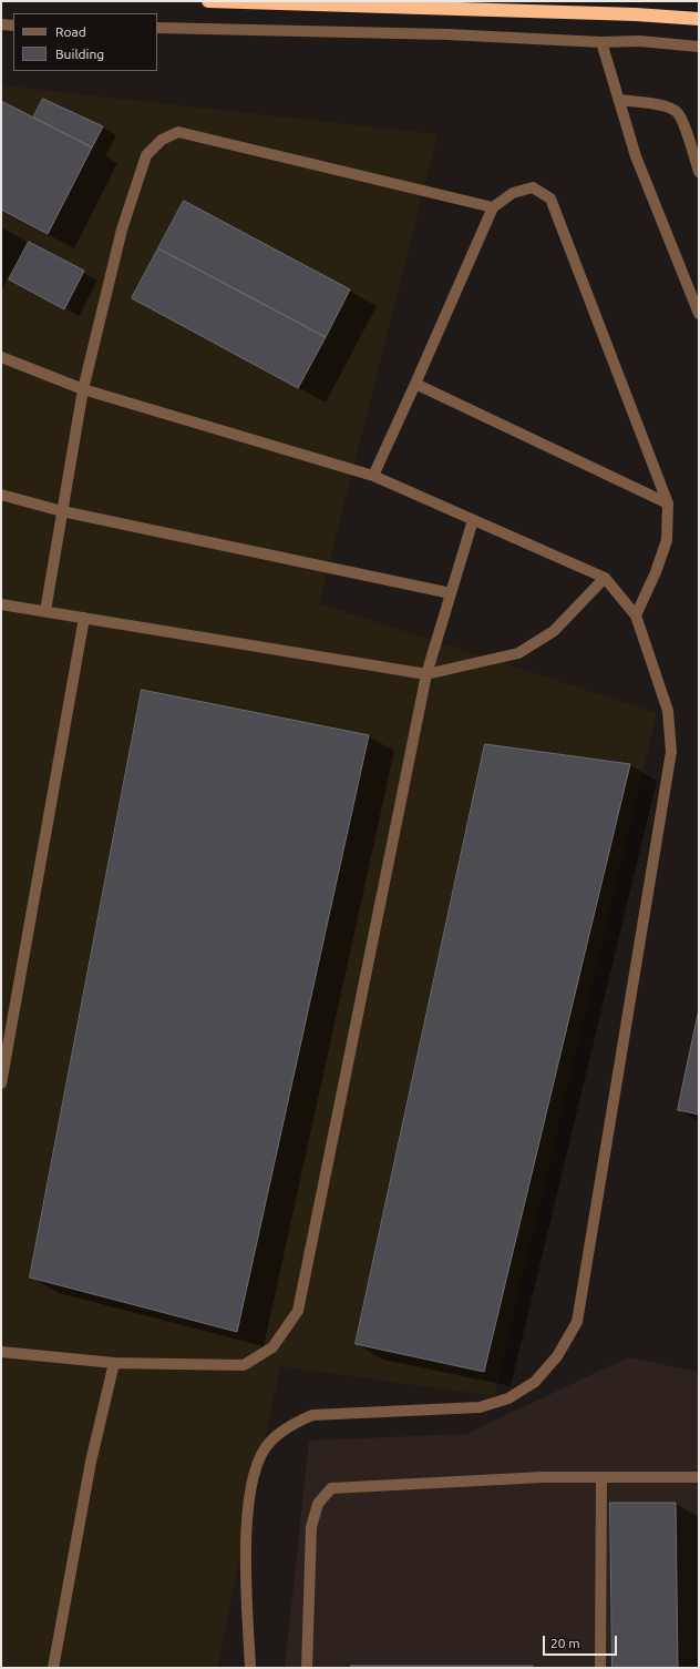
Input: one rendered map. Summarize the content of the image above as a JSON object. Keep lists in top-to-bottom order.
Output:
{
  "legend": ["Road", "Building"],
  "scale_bar": "20 m"
}
